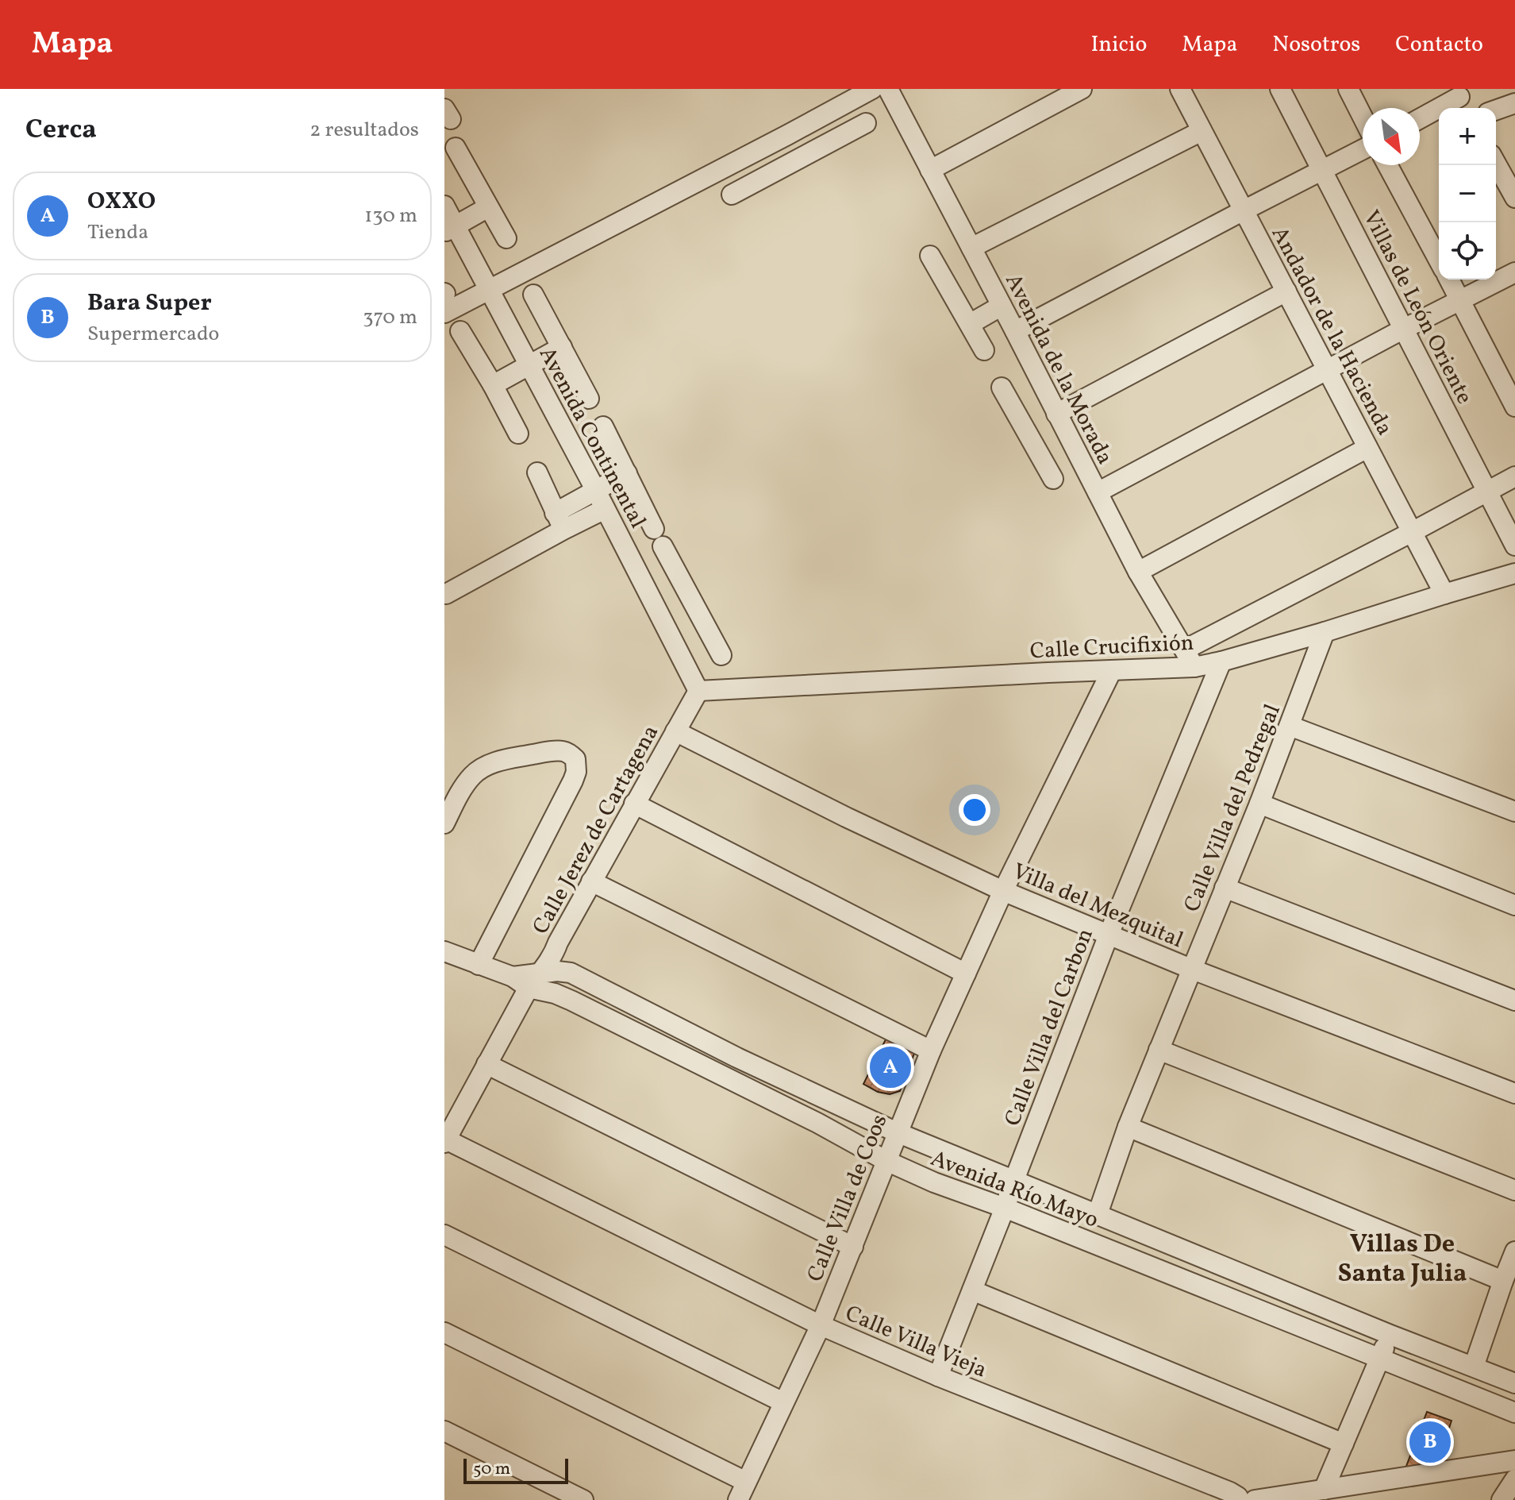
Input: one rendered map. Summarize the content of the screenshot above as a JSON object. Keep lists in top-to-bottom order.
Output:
{
  "streets": {
    "street": [
      "Villas de León Oriente",
      "Andador de la Hacienda",
      "Avenida de la Morada",
      "Avenida Continental",
      "Calle Crucifixión",
      "Calle Villa del Pedregal",
      "Calle Jerez de Cartagena",
      "Villa del Mezquital",
      "Calle Villa del Carbon",
      "Avenida Río Mayo",
      "Calle Villa de Coos",
      "Calle Villa Vieja"
    ]
  },
  "crossings": [
    ["Andador de la Hacienda", "Calle Crucifixión"],
    ["Avenida de la Morada", "Calle Crucifixión"],
    ["Avenida Continental", "Calle Crucifixión"],
    ["Avenida Continental", "Calle Jerez de Cartagena"],
    ["Calle Crucifixión", "Calle Villa del Pedregal"],
    ["Calle Crucifixión", "Calle Jerez de Cartagena"],
    ["Calle Crucifixión", "Calle Villa del Carbon"],
    ["Calle Crucifixión", "Calle Villa de Coos"],
    ["Calle Villa del Pedregal", "Villa del Mezquital"],
    ["Calle Villa del Pedregal", "Avenida Río Mayo"],
    ["Calle Jerez de Cartagena", "Villa del Mezquital"],
    ["Calle Jerez de Cartagena", "Avenida Río Mayo"],
    ["Calle Jerez de Cartagena", "Calle Villa Vieja"],
    ["Villa del Mezquital", "Calle Villa del Carbon"],
    ["Villa del Mezquital", "Calle Villa de Coos"],
    ["Calle Villa del Carbon", "Avenida Río Mayo"],
    ["Calle Villa del Carbon", "Calle Villa Vieja"],
    ["Avenida Río Mayo", "Calle Villa de Coos"],
    ["Calle Villa de Coos", "Calle Villa Vieja"]
  ],
  "districts": ["Villas De Santa Julia"],
  "scale_bar": "50 m",
  "north": "bottom right",
  "page": {
    "header": "Mapa",
    "nav": [
      "Inicio",
      "Mapa",
      "Nosotros",
      "Contacto"
    ],
    "heading": ["Cerca", "2 resultados"],
    "map_buttons": ["+", "−"],
    "list": [
      {
        "mark": "A",
        "name": "OXXO",
        "note": "Tienda",
        "value": "130 m"
      },
      {
        "mark": "B",
        "name": "Bara Super",
        "note": "Supermercado",
        "value": "370 m"
      }
    ],
    "pins": ["A", "B"],
    "scale": "50 m"
  }
}
